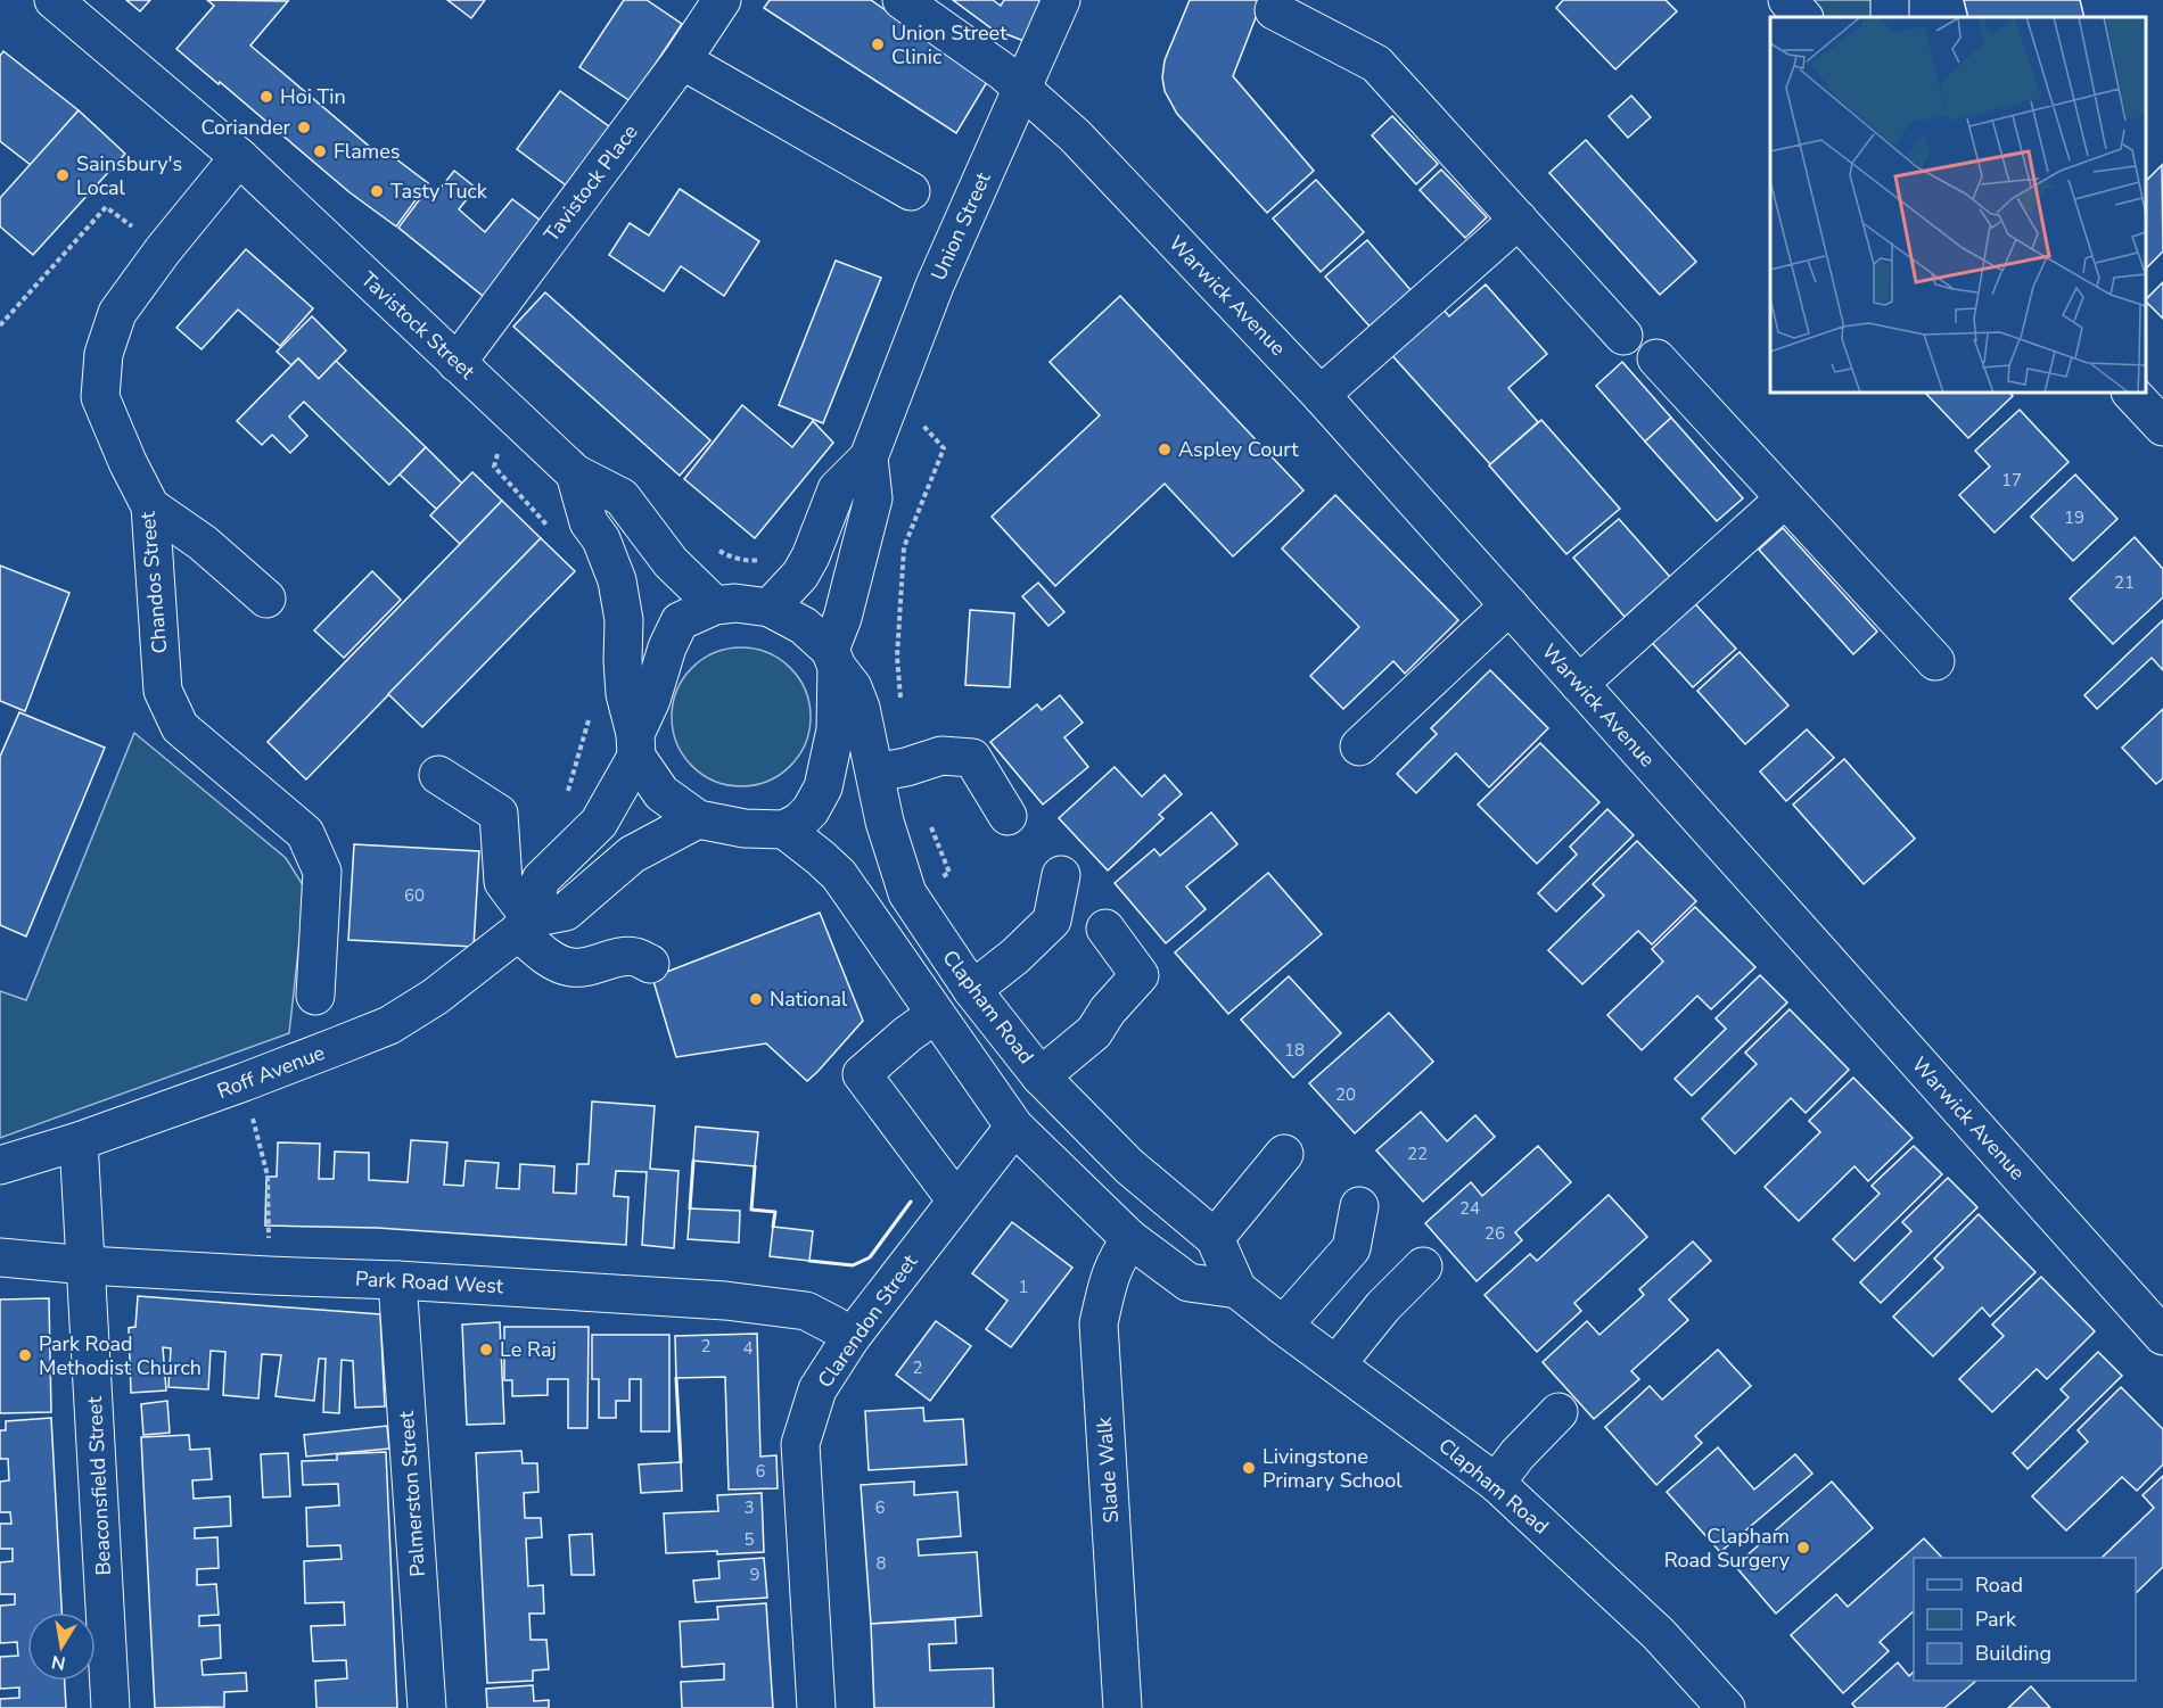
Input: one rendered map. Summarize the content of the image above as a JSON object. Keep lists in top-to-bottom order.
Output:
{
  "streets": {
    "street": [
      "Tavistock Place",
      "Union Street",
      "Warwick Avenue",
      "Tavistock Street",
      "Chandos Street",
      "Clapham Road",
      "Roff Avenue",
      "Park Road West",
      "Clarendon Street",
      "Slade Walk",
      "Beaconsfield Street",
      "Palmerston Street"
    ]
  },
  "crossings": [
    ["Tavistock Place", "Tavistock Street"],
    ["Union Street", "Warwick Avenue"],
    ["Union Street", "Tavistock Street"],
    ["Union Street", "Clapham Road"],
    ["Union Street", "Roff Avenue"],
    ["Tavistock Street", "Chandos Street"],
    ["Tavistock Street", "Clapham Road"],
    ["Tavistock Street", "Roff Avenue"],
    ["Clapham Road", "Roff Avenue"],
    ["Roff Avenue", "Beaconsfield Street"],
    ["Park Road West", "Clarendon Street"],
    ["Park Road West", "Beaconsfield Street"],
    ["Park Road West", "Palmerston Street"]
  ],
  "places": [
    "Union Street Clinic",
    "Hoi Tin",
    "Coriander",
    "Flames",
    "Sainsbury's Local",
    "Tasty Tuck",
    "Aspley Court",
    "National",
    "Le Raj",
    "Park Road Methodist Church",
    "Livingstone Primary School",
    "Clapham Road Surgery"
  ],
  "house_numbers": [
    "17",
    "19",
    "21",
    "60",
    "18",
    "20",
    "22",
    "24",
    "26",
    "1",
    "2",
    "4",
    "2",
    "6",
    "3",
    "6",
    "5",
    "8",
    "9"
  ],
  "legend": ["Road", "Park", "Building"],
  "north": "bottom"
}
